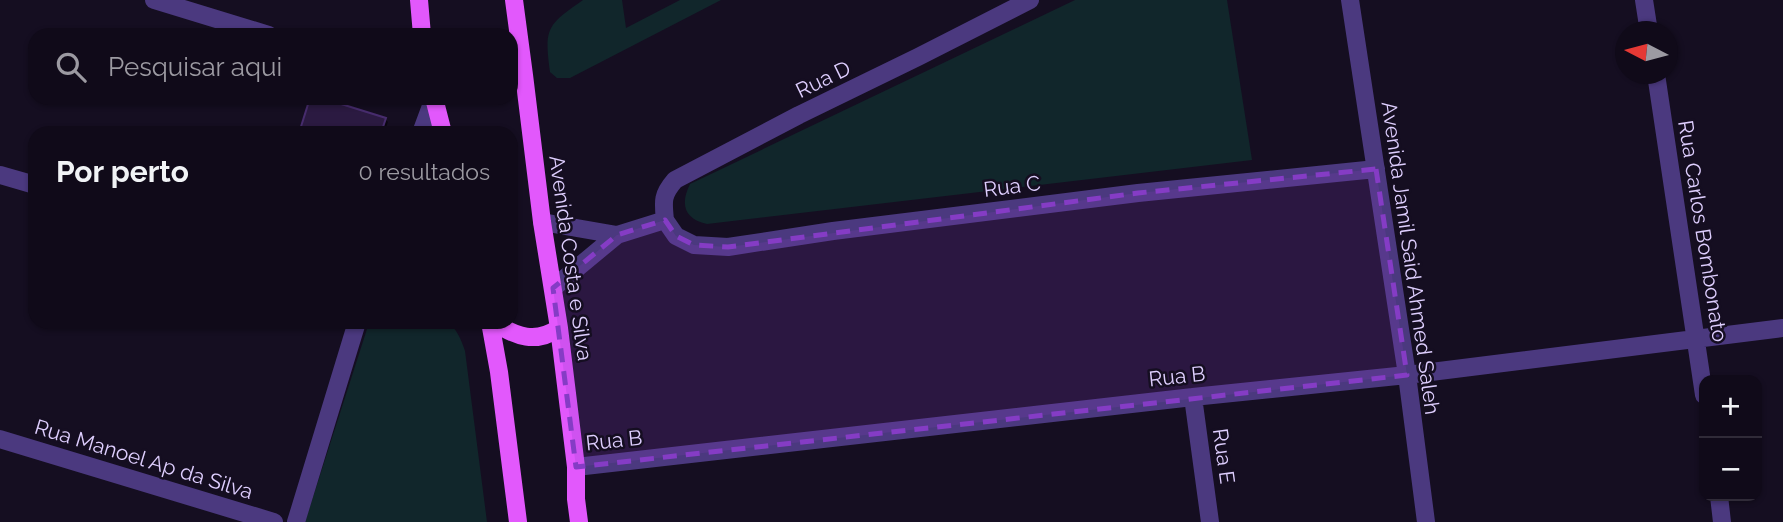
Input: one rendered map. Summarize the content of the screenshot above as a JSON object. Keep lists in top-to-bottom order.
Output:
{
  "streets": {
    "main road": ["Avenida Costa e Silva"],
    "street": [
      "Rua D",
      "Rua C",
      "Rua Carlos Bombonato",
      "Avenida Jamil Said Ahmed Saleh",
      "Rua B",
      "Rua E",
      "Rua Manoel Ap da Silva"
    ]
  },
  "crossings": [
    ["Rua D", "Rua C"],
    ["Rua C", "Avenida Jamil Said Ahmed Saleh"],
    ["Rua Carlos Bombonato", "Rua B"],
    ["Avenida Costa e Silva", "Rua B"],
    ["Avenida Jamil Said Ahmed Saleh", "Rua B"],
    ["Rua B", "Rua E"]
  ],
  "north": "left",
  "page": {
    "search": "Pesquisar aqui",
    "heading": ["Por perto", "0 resultados"],
    "map_buttons": ["+", "−"]
  }
}
